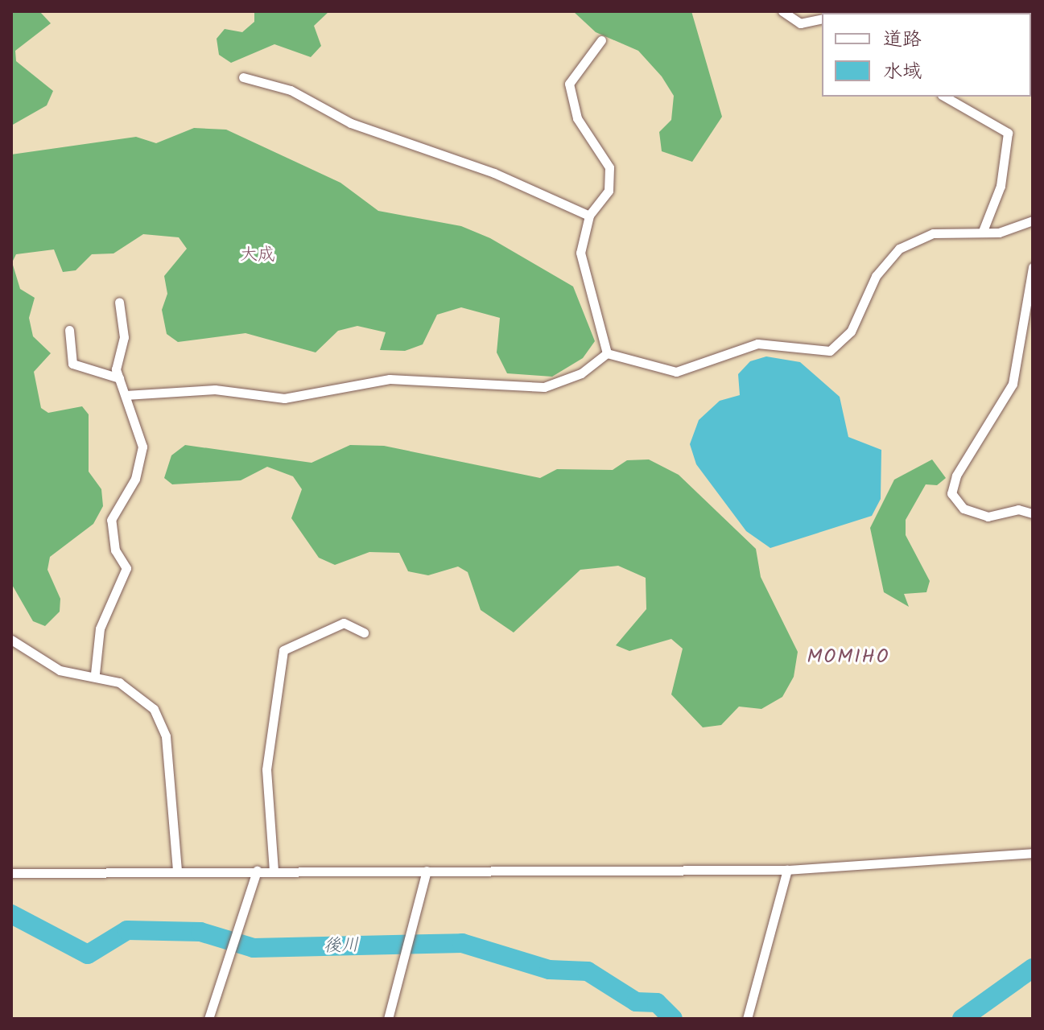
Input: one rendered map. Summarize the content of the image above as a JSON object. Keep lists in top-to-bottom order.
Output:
{
  "districts": ["大成", "MOMIHO"],
  "water": ["後川"],
  "legend": ["道路", "水域"]
}
